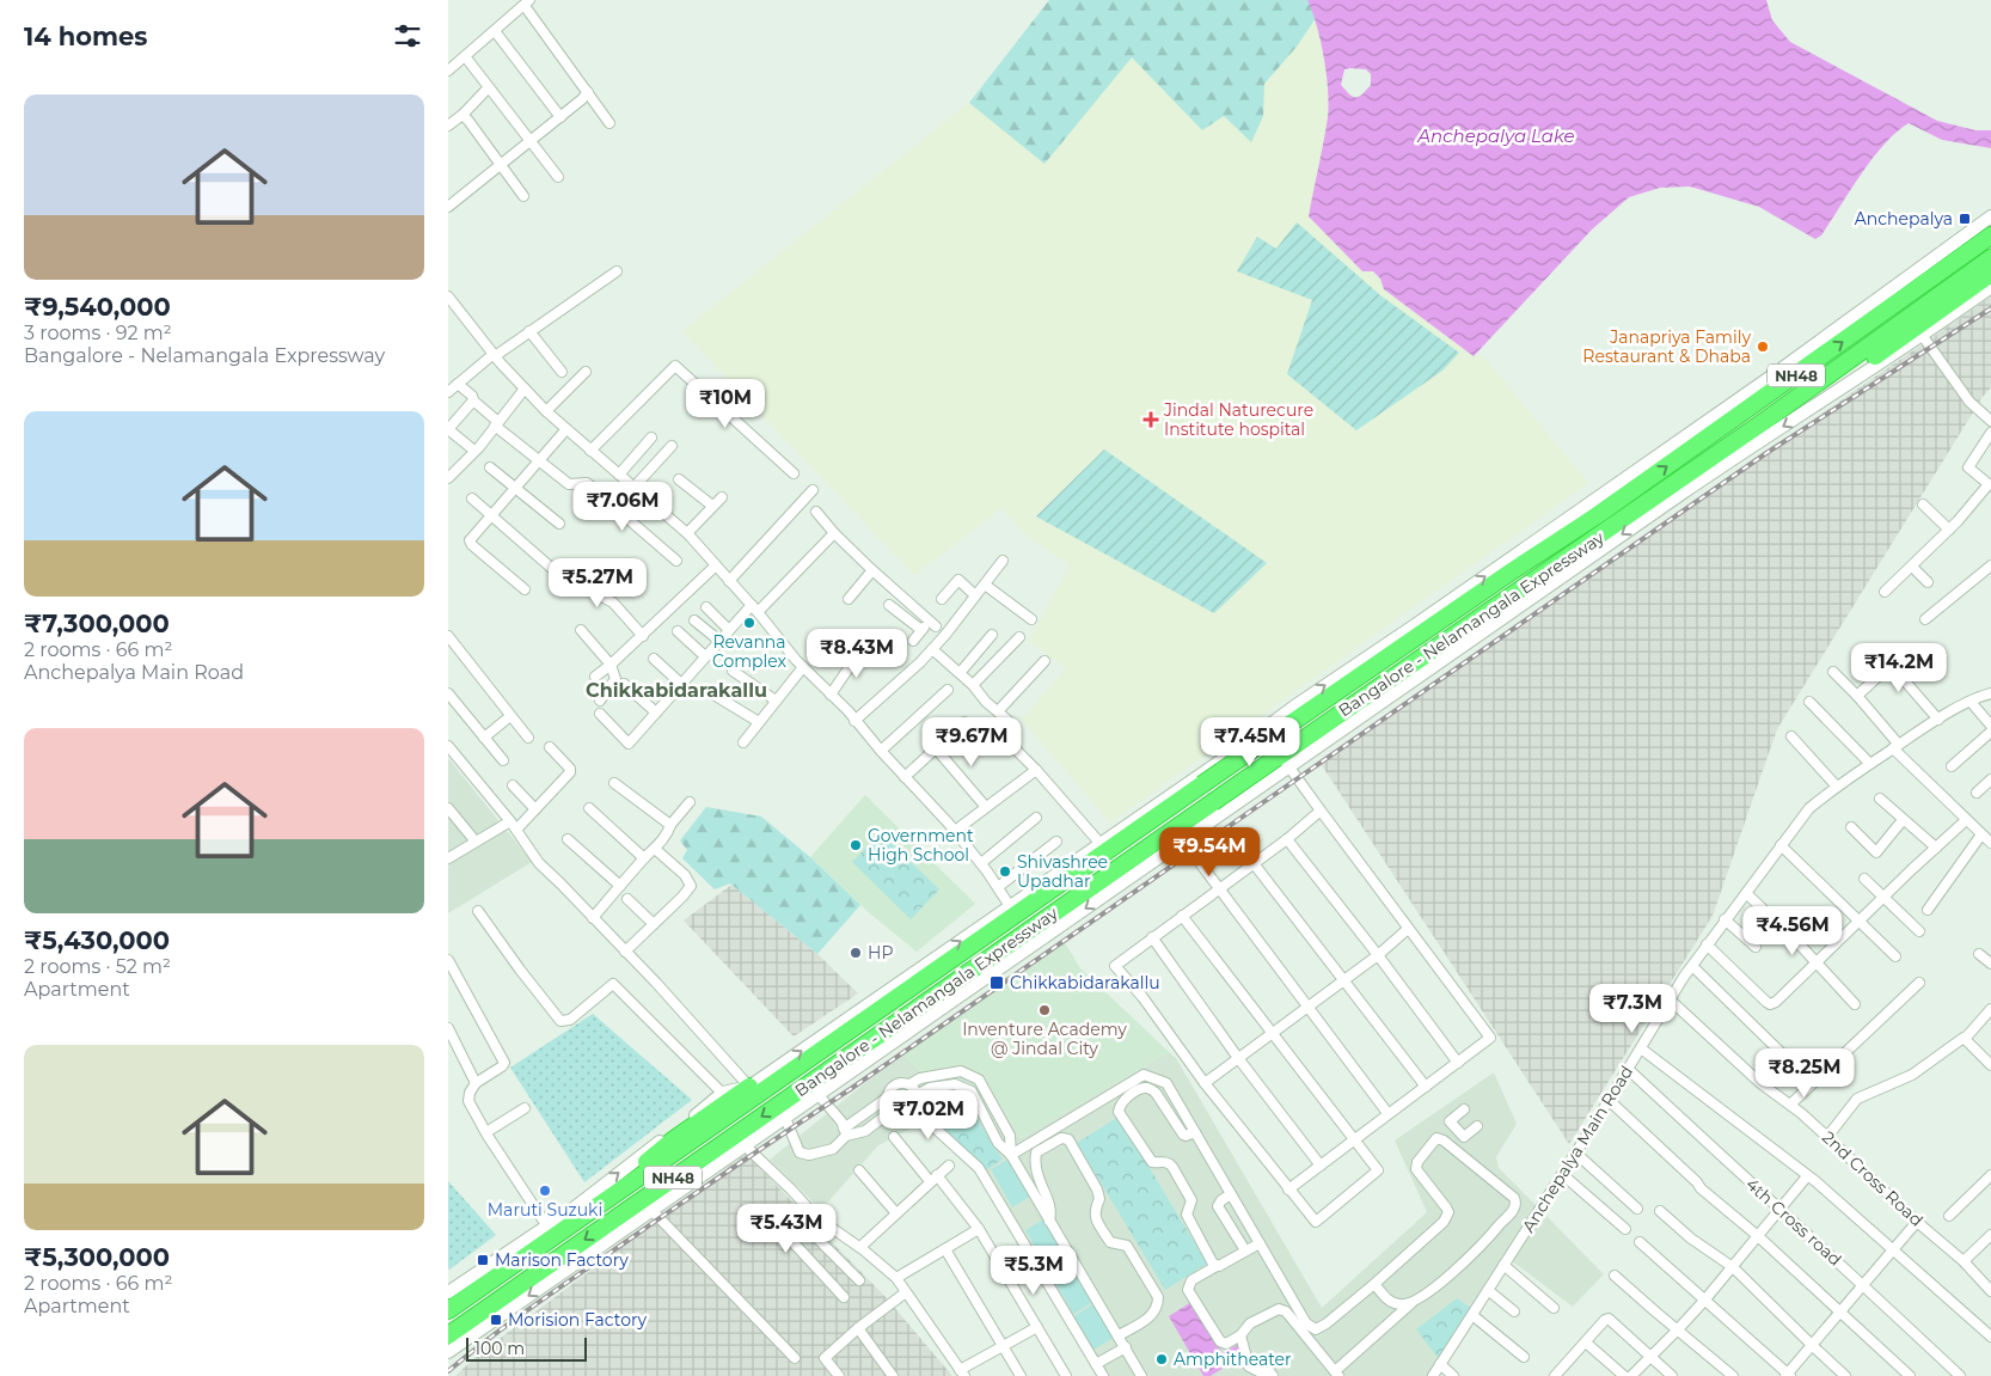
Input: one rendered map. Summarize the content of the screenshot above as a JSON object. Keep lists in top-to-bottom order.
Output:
{
  "streets": {
    "highway": ["NH48", "Bangalore - Nelamangala Expressway"],
    "street": ["Anchepalya Main Road", "2nd Cross Road", "4th Cross road"]
  },
  "crossings": [
    ["Anchepalya Main Road", "2nd Cross Road"],
    ["Anchepalya Main Road", "4th Cross road"]
  ],
  "districts": ["Chikkabidarakallu"],
  "water": ["Anchepalya Lake"],
  "places": {
    "transit": [
      "Anchepalya",
      "Chikkabidarakallu",
      "Marison Factory",
      "Morision Factory"
    ],
    "other": [
      "Janapriya Family Restaurant & Dhaba",
      "Revanna Complex",
      "Government High School",
      "Shivashree Upadhar",
      "HP",
      "Inventure Academy @ Jindal City",
      "Maruti Suzuki",
      "Amphitheater"
    ],
    "health": ["Jindal Naturecure Institute hospital"]
  },
  "scale_bar": "100 m",
  "page": {
    "heading": "14 homes",
    "list": [
      {
        "name": "₹9,540,000",
        "note": "3 rooms · 92 m² · Bangalore - Nelamangala Expressway"
      },
      {
        "name": "₹7,300,000",
        "note": "2 rooms · 66 m² · Anchepalya Main Road"
      },
      {
        "name": "₹5,430,000",
        "note": "2 rooms · 52 m² · Apartment"
      },
      {
        "name": "₹5,300,000",
        "note": "2 rooms · 66 m² · Apartment"
      }
    ],
    "price": [
      "₹10M",
      "₹7.06M",
      "₹5.27M",
      "₹8.43M",
      "₹14.2M",
      "₹9.67M",
      "₹7.45M",
      "₹9.54M",
      "₹4.56M",
      "₹7.3M",
      "₹8.25M",
      "₹7.02M",
      "₹5.43M",
      "₹5.3M"
    ],
    "scale": "100 m"
  }
}
